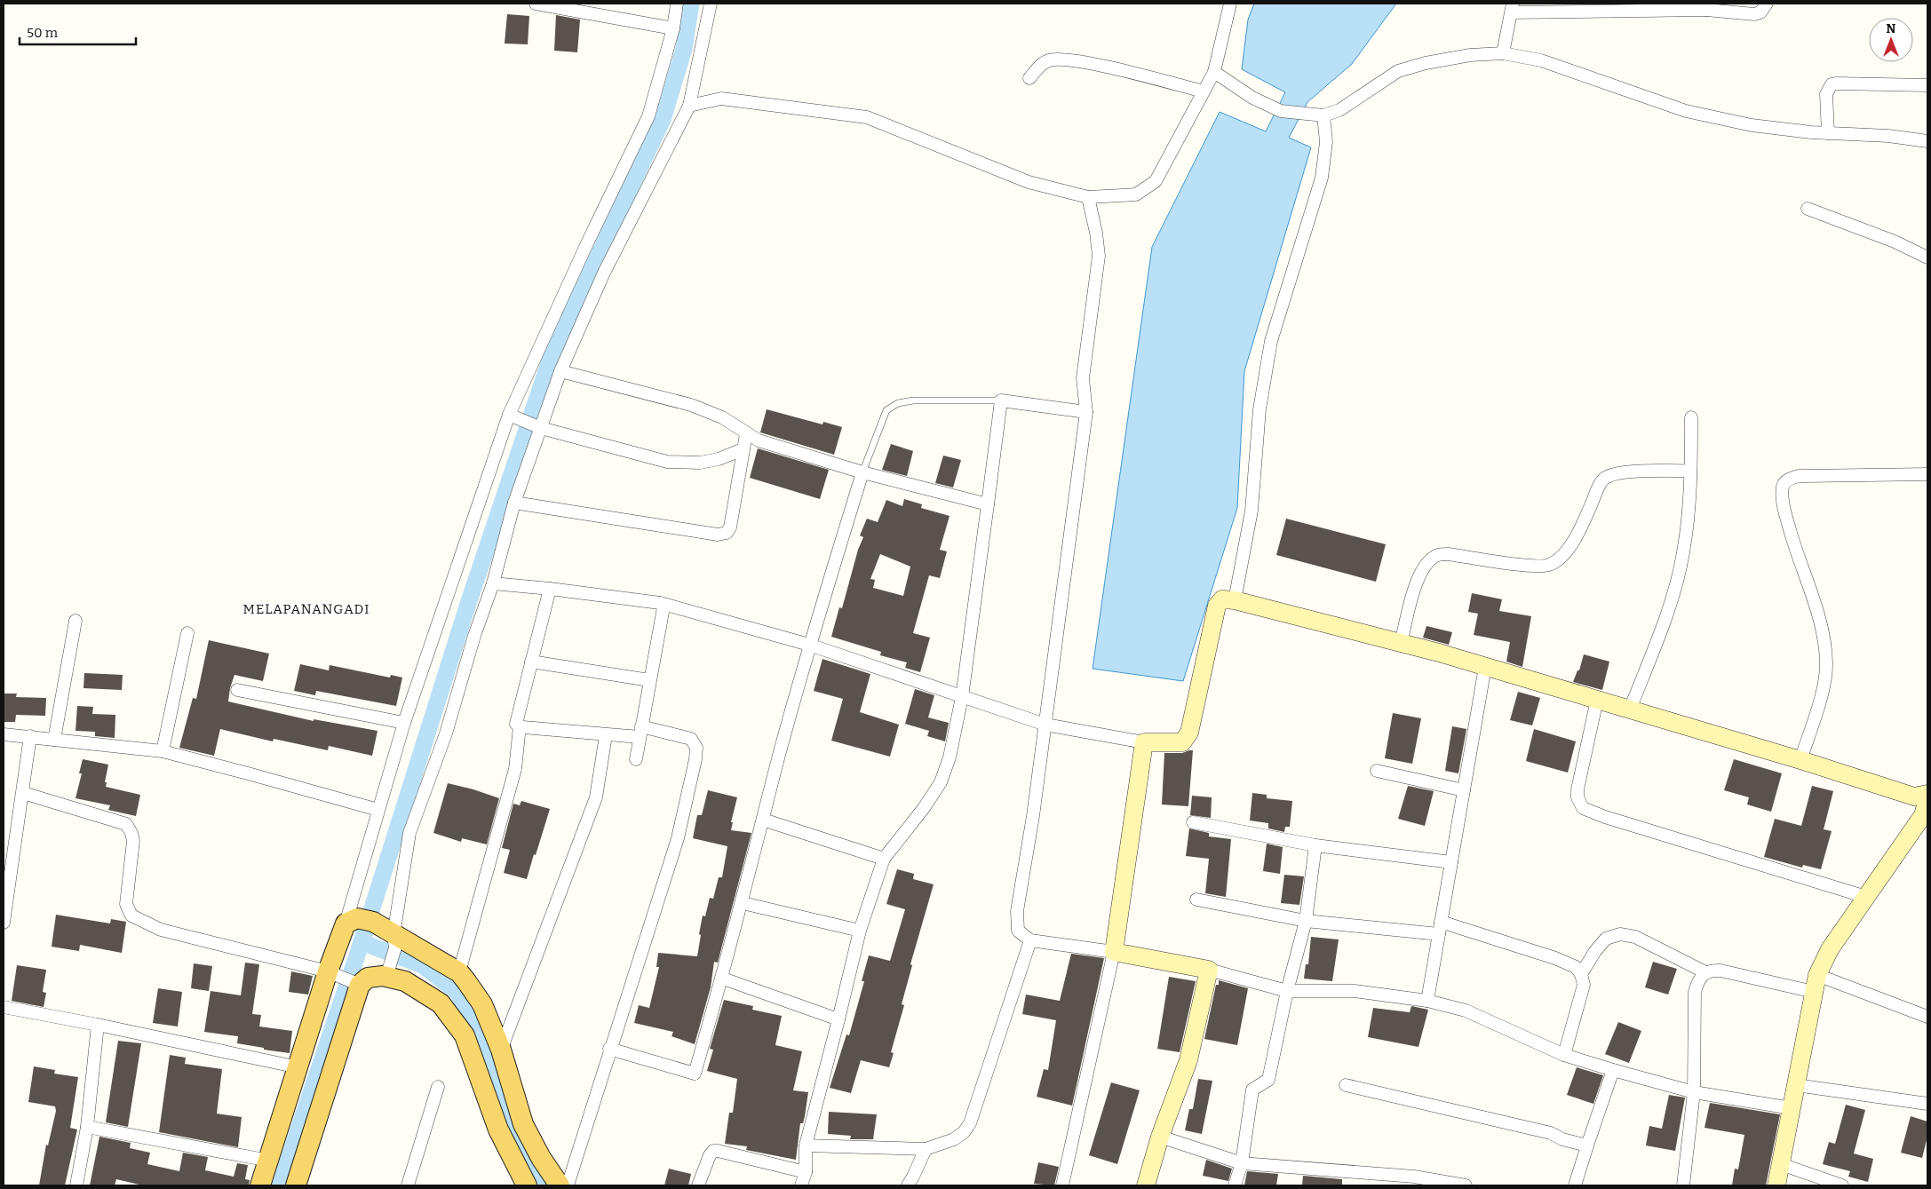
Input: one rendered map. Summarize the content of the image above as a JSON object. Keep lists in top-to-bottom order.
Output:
{
  "districts": ["MELAPANANGADI"],
  "scale_bar": "50 m",
  "north": "top"
}
